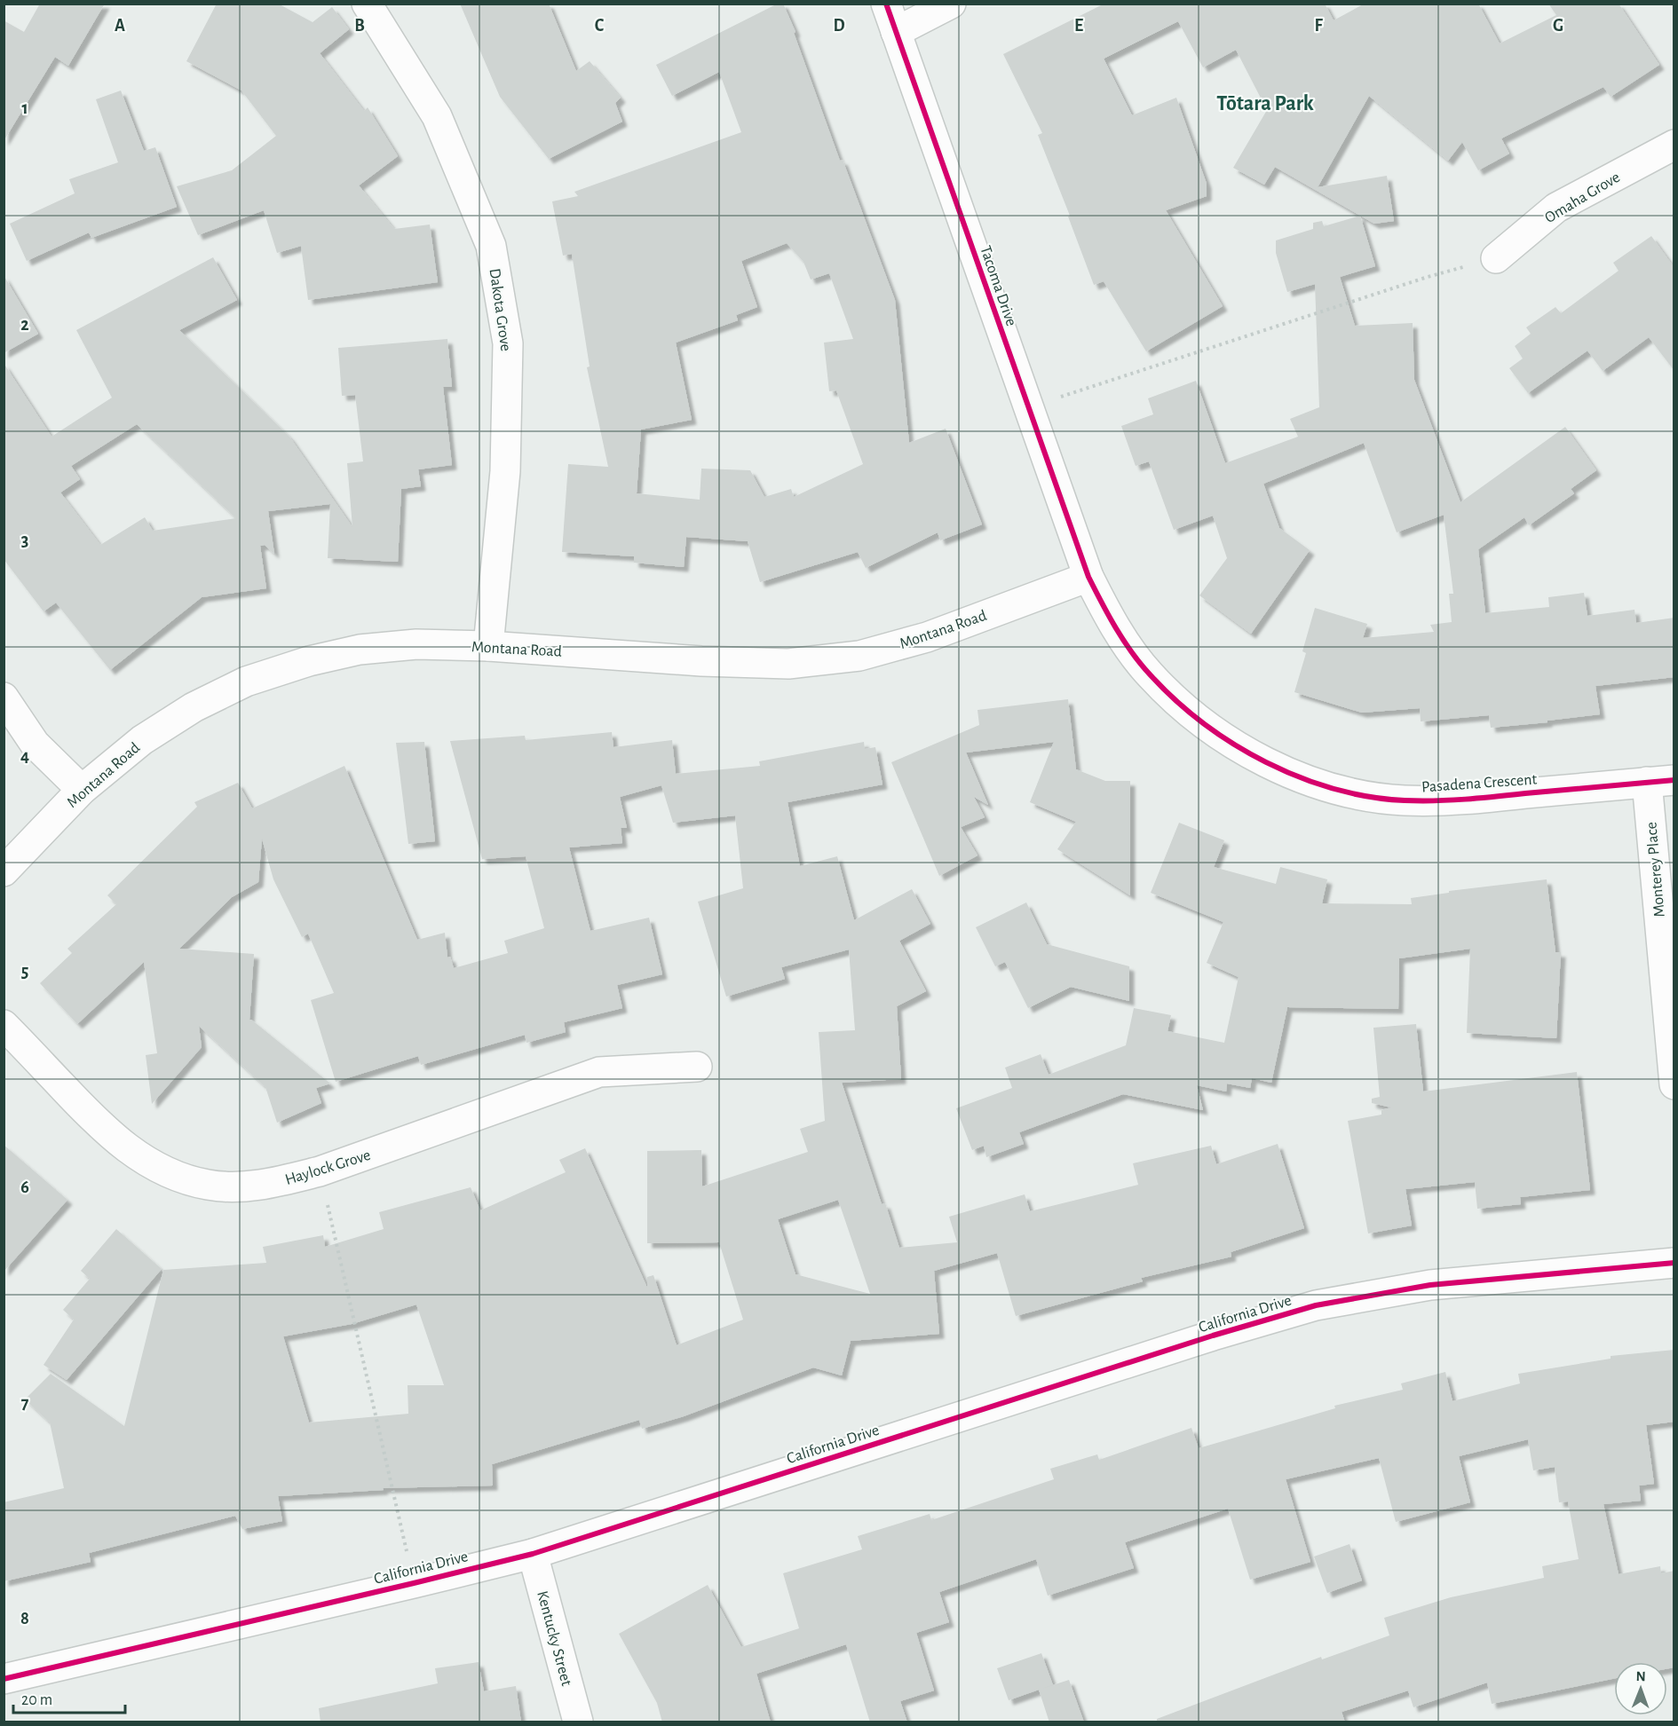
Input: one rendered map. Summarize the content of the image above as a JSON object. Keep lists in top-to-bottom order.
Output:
{
  "streets": {
    "street": [
      "Omaha Grove",
      "Tacoma Drive",
      "Dakota Grove",
      "Montana Road",
      "Pasadena Crescent",
      "Monterey Place",
      "Haylock Grove",
      "California Drive",
      "Kentucky Street"
    ]
  },
  "crossings": [
    ["Tacoma Drive", "Montana Road"],
    ["Tacoma Drive", "Pasadena Crescent"],
    ["Dakota Grove", "Montana Road"],
    ["Montana Road", "Pasadena Crescent"],
    ["Pasadena Crescent", "Monterey Place"],
    ["California Drive", "Kentucky Street"]
  ],
  "districts": ["Tōtara Park"],
  "scale_bar": "20 m",
  "north": "top",
  "grid": {
    "columns": [
      "A",
      "B",
      "C",
      "D",
      "E",
      "F",
      "G"
    ],
    "rows": [
      "1",
      "2",
      "3",
      "4",
      "5",
      "6",
      "7",
      "8"
    ]
  }
}
